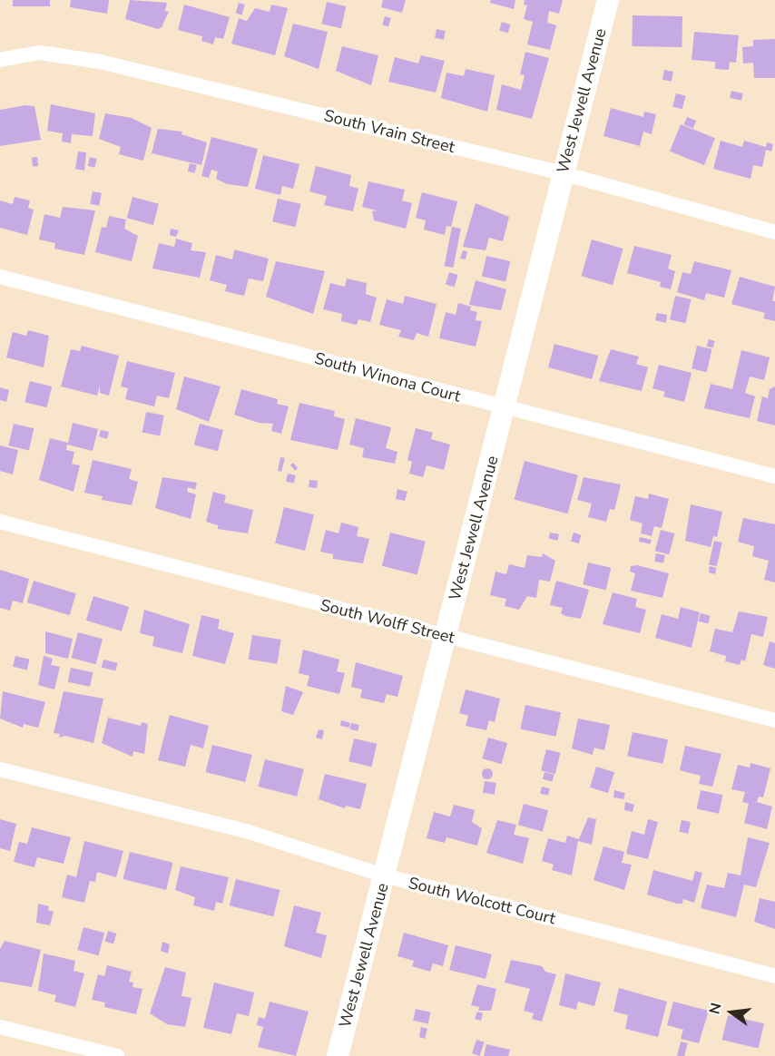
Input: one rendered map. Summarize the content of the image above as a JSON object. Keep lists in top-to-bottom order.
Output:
{
  "streets": {
    "main road": ["West Jewell Avenue"],
    "street": [
      "South Vrain Street",
      "South Winona Court",
      "South Wolff Street",
      "South Wolcott Court"
    ]
  },
  "crossings": [
    ["West Jewell Avenue", "South Vrain Street"],
    ["West Jewell Avenue", "South Winona Court"],
    ["West Jewell Avenue", "South Wolff Street"],
    ["West Jewell Avenue", "South Wolcott Court"]
  ],
  "north": "left"
}
